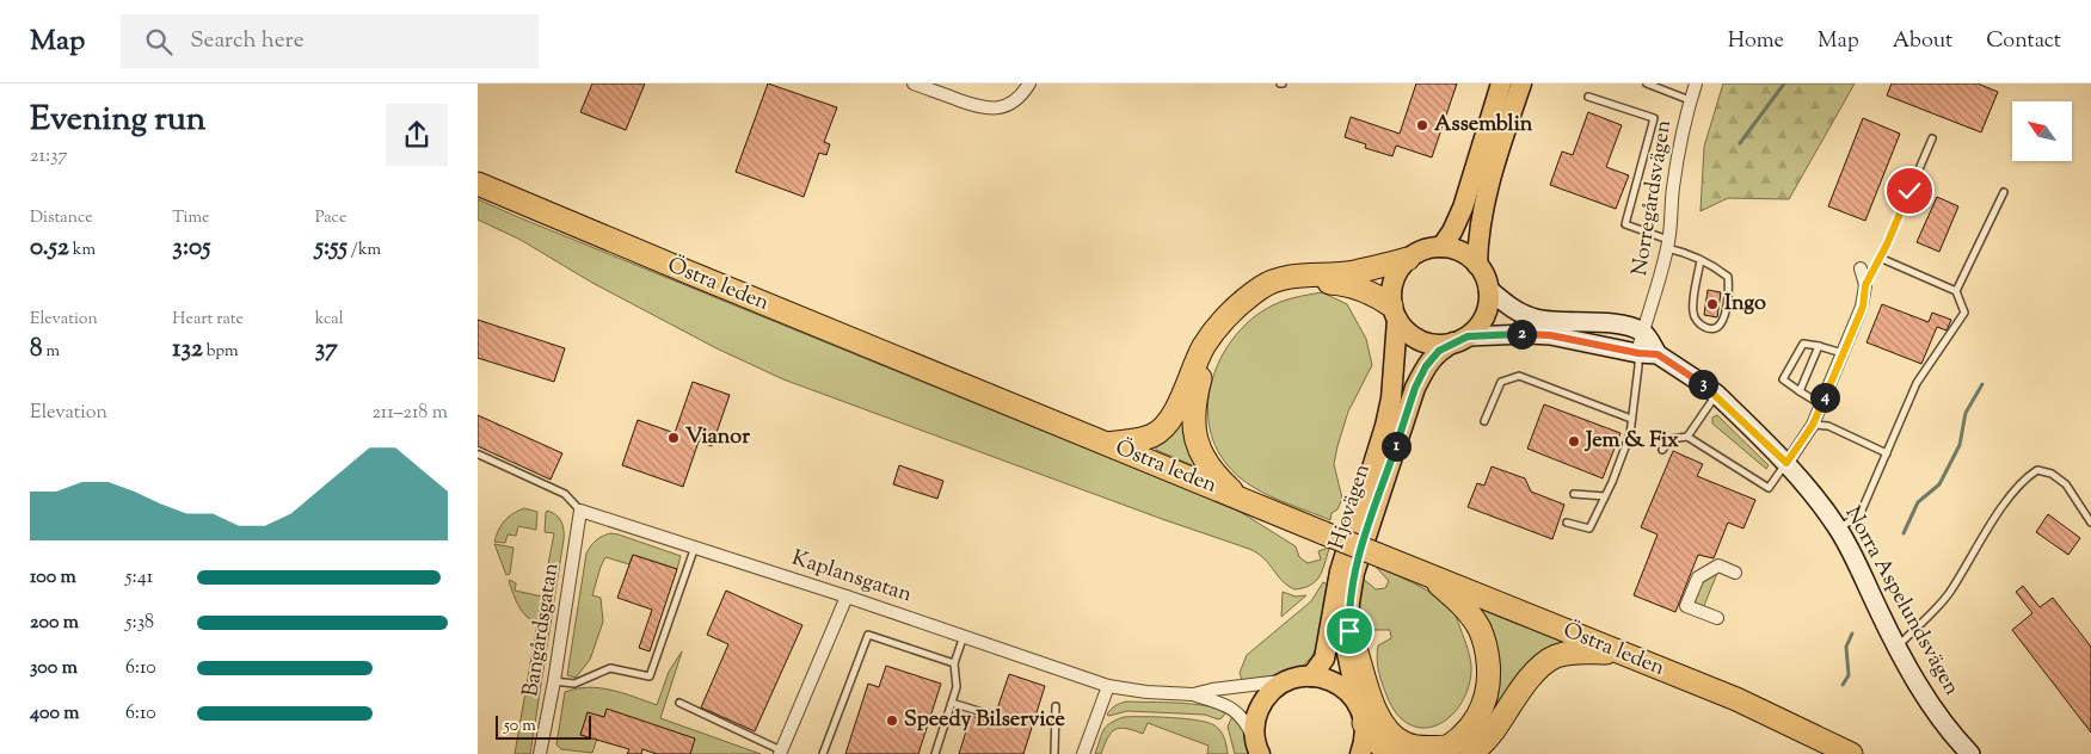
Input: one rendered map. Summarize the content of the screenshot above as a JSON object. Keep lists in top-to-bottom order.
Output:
{
  "streets": {
    "highway": ["Östra leden"],
    "main road": ["Hjovägen"],
    "street": [
      "Norregårdsvägen",
      "Kaplansgatan",
      "Norra Aspelundsvägen",
      "Bangårdsgatan"
    ]
  },
  "crossings": [
    ["Norregårdsvägen", "Norra Aspelundsvägen"],
    ["Hjovägen", "Norra Aspelundsvägen"],
    ["Kaplansgatan", "Bangårdsgatan"]
  ],
  "places": [
    "Assemblin",
    "Ingo",
    "Vianor",
    "Jem & Fix",
    "Speedy Bilservice"
  ],
  "scale_bar": "50 m",
  "north": "top left",
  "page": {
    "header": "Map",
    "search": "Search here",
    "nav": [
      "Home",
      "Map",
      "About",
      "Contact"
    ],
    "heading": ["Evening run", "21:37"],
    "stats": [
      ["Distance", "0.52 km"],
      ["Time", "3:05"],
      ["Pace", "5:55 /km"],
      ["Elevation", "8 m"],
      ["Heart rate", "132 bpm"],
      ["kcal", "37"]
    ],
    "pins": [
      "2",
      "3",
      "4",
      "1"
    ],
    "chart": ["Elevation", "211–218 m"],
    "list": [
      {
        "name": "100 m",
        "note": "5:41"
      },
      {
        "name": "200 m",
        "note": "5:38"
      },
      {
        "name": "300 m",
        "note": "6:10"
      },
      {
        "name": "400 m",
        "note": "6:10"
      }
    ],
    "scale": "50 m"
  }
}
